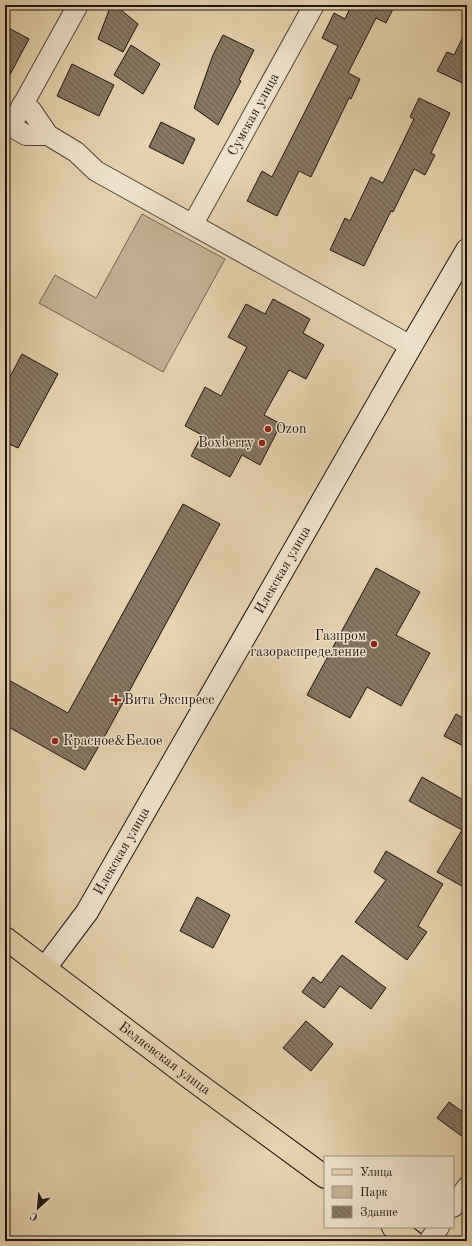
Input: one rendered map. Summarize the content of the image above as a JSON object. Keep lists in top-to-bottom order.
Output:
{
  "streets": {
    "main road": ["Беляевская улица"],
    "street": ["Сумская улица", "Илекская улица"]
  },
  "crossings": [
    ["Илекская улица", "Беляевская улица"]
  ],
  "places": {
    "other": [
      "Ozon",
      "Boxberry",
      "Газпром газораспределение",
      "Красное&Белое"
    ],
    "health": ["Вита Экспресс"]
  },
  "legend": ["Улица", "Парк", "Здание"],
  "north": "bottom left"
}
